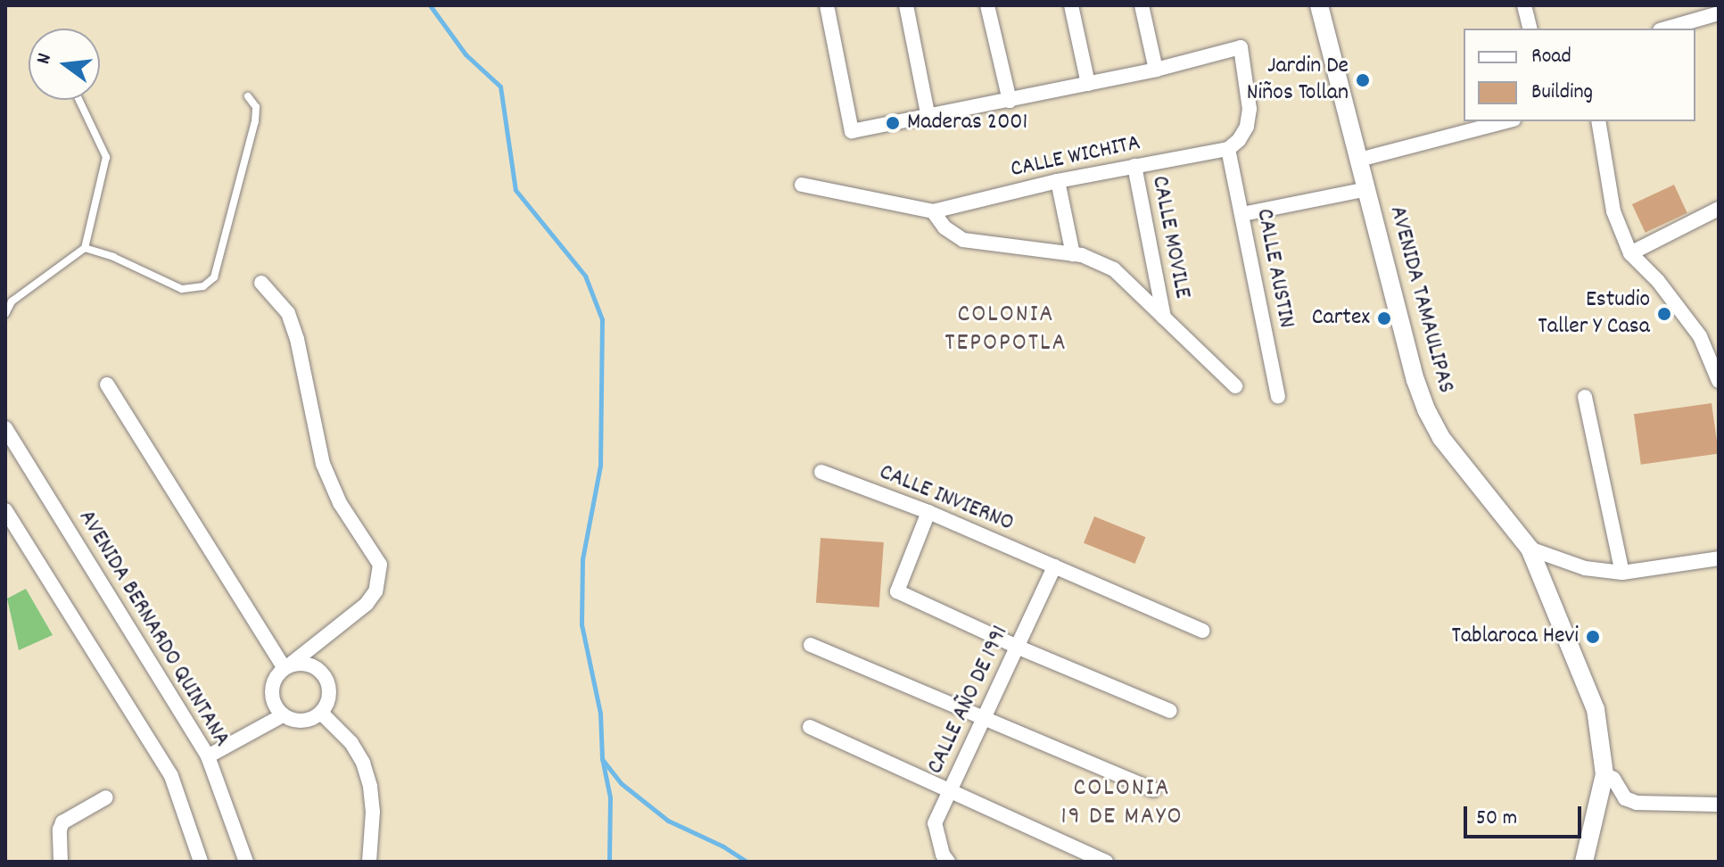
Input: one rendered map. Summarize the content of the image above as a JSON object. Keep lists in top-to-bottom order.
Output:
{
  "streets": {
    "street": [
      "CALLE WICHITA",
      "CALLE MOVILE",
      "CALLE AUSTIN",
      "AVENIDA TAMAULIPAS",
      "CALLE INVIERNO",
      "AVENIDA BERNARDO QUINTANA",
      "CALLE AÑO DE 1991"
    ]
  },
  "crossings": [
    ["CALLE WICHITA", "CALLE MOVILE"],
    ["CALLE WICHITA", "CALLE AUSTIN"],
    ["CALLE INVIERNO", "CALLE AÑO DE 1991"]
  ],
  "districts": ["COLONIA TEPOPOTLA", "COLONIA 19 DE MAYO"],
  "places": [
    "Jardin De Niños Tollan",
    "Maderas 2001",
    "Estudio Taller Y Casa",
    "Cartex",
    "Tablaroca Hevi"
  ],
  "legend": ["Road", "Building"],
  "scale_bar": "50 m",
  "north": "left"
}
